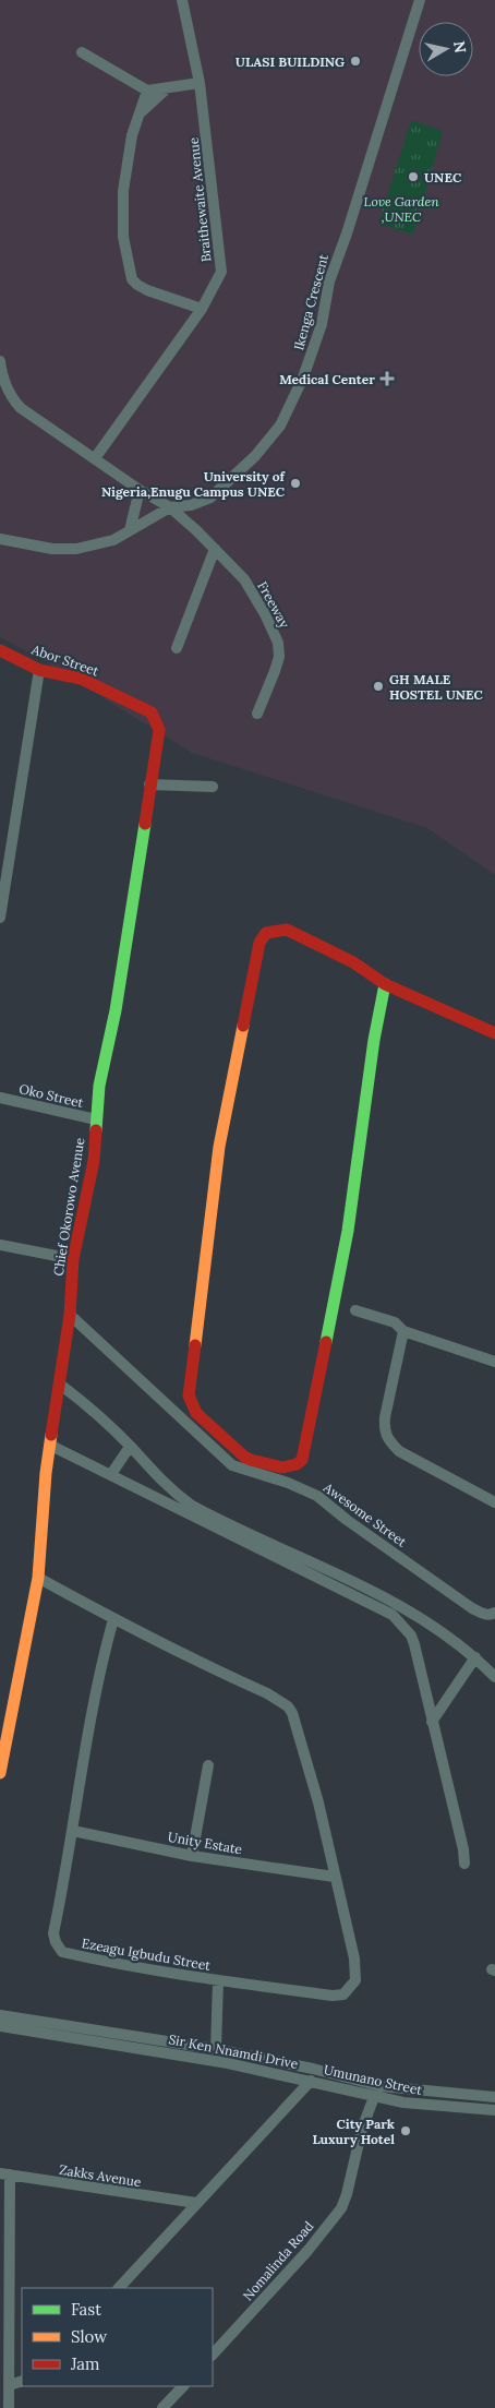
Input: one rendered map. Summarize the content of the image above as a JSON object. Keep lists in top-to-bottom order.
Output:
{
  "streets": {
    "street": [
      "Braithewaite Avenue",
      "Ikenga Crescent",
      "Freeway",
      "Abor Street",
      "Oko Street",
      "Chief Okorowo Avenue",
      "Awesome Street",
      "Unity Estate",
      "Ezeagu Igbudu Street",
      "Sir Ken Nnamdi Drive",
      "Umunano Street",
      "Zakks Avenue",
      "Nomalinda Road"
    ]
  },
  "crossings": [
    ["Braithewaite Avenue", "Freeway"],
    ["Ikenga Crescent", "Freeway"],
    ["Abor Street", "Chief Okorowo Avenue"],
    ["Oko Street", "Chief Okorowo Avenue"],
    ["Chief Okorowo Avenue", "Awesome Street"],
    ["Unity Estate", "Ezeagu Igbudu Street"],
    ["Sir Ken Nnamdi Drive", "Umunano Street"],
    ["Sir Ken Nnamdi Drive", "Zakks Avenue"],
    ["Umunano Street", "Nomalinda Road"]
  ],
  "parks": ["Love Garden ,UNEC"],
  "places": {
    "other": [
      "ULASI BUILDING",
      "UNEC",
      "University of Nigeria,Enugu Campus UNEC",
      "GH MALE HOSTEL UNEC",
      "City Park Luxury Hotel"
    ],
    "health": ["Medical Center"]
  },
  "legend": ["Fast", "Slow", "Jam"],
  "north": "right"
}
